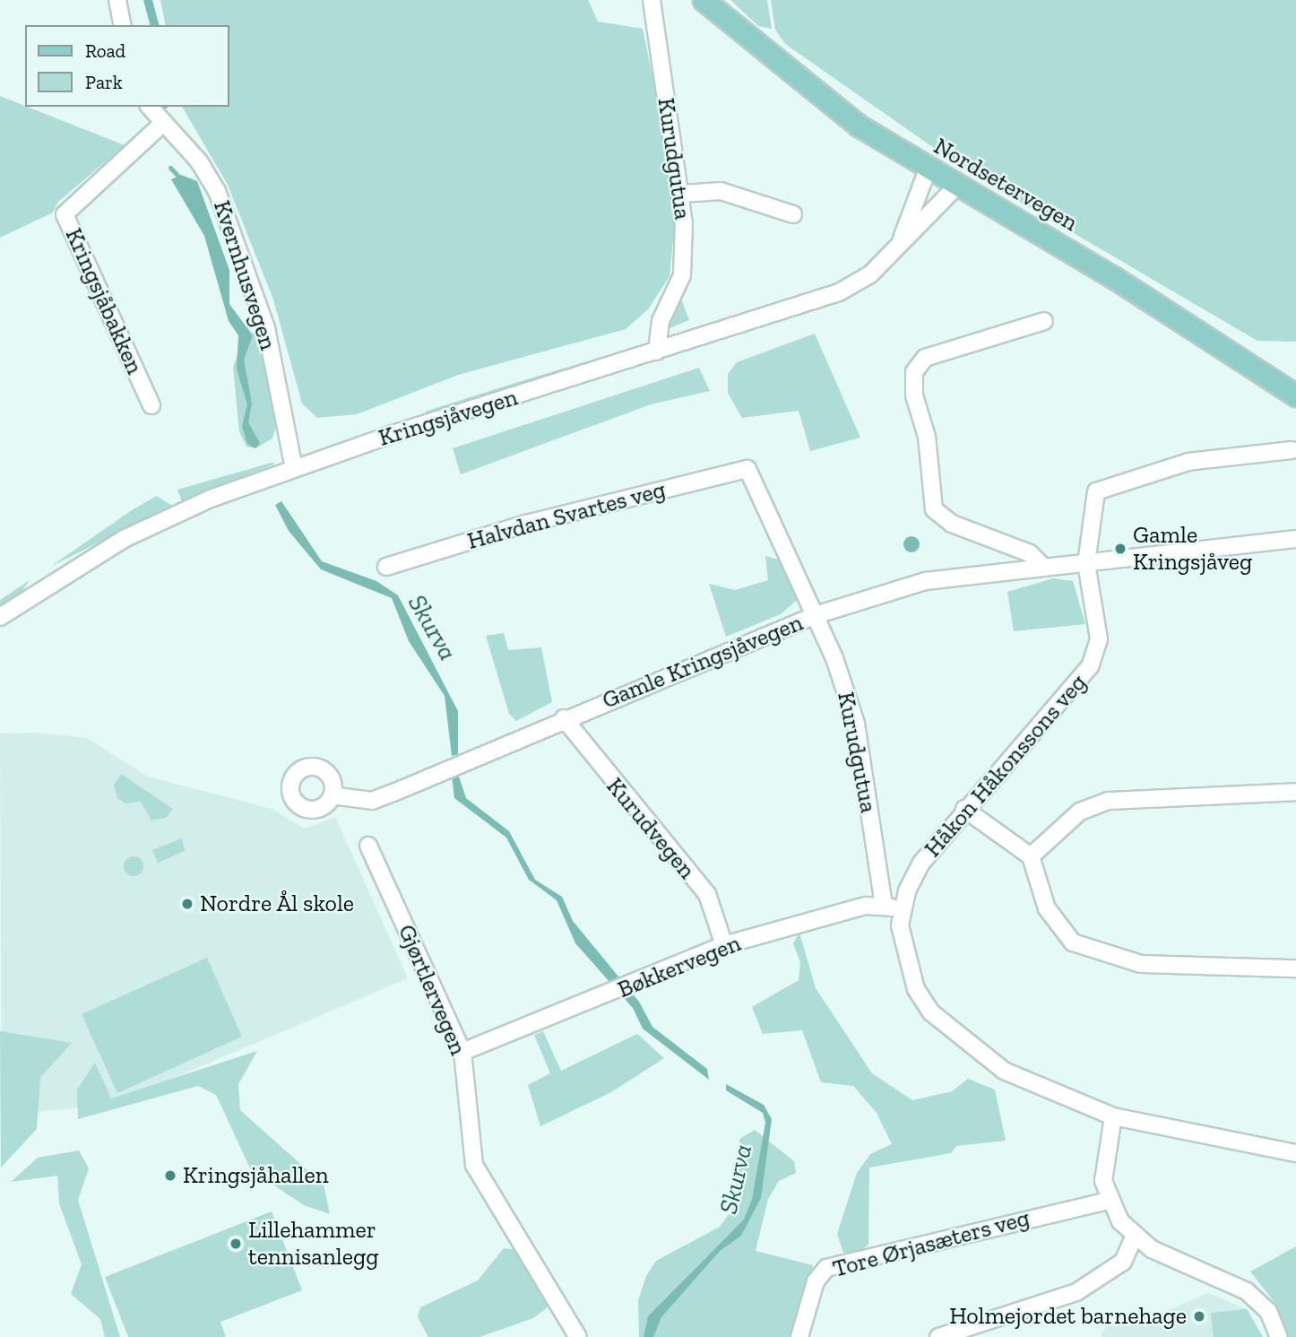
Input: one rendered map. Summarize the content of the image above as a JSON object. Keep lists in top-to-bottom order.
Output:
{
  "streets": {
    "main road": ["Nordsetervegen"],
    "street": [
      "Kurudgutua",
      "Kvernhusvegen",
      "Kringsjåbakken",
      "Kringsjåvegen",
      "Halvdan Svartes veg",
      "Gamle Kringsjåvegen",
      "Håkon Håkonssons veg",
      "Kurudvegen",
      "Bøkkervegen",
      "Gjørtlervegen",
      "Tore Ørjasæters veg"
    ]
  },
  "crossings": [
    ["Kurudgutua", "Kringsjåvegen"],
    ["Kurudgutua", "Halvdan Svartes veg"],
    ["Kurudgutua", "Gamle Kringsjåvegen"],
    ["Kurudgutua", "Bøkkervegen"],
    ["Nordsetervegen", "Kringsjåvegen"],
    ["Kvernhusvegen", "Kringsjåbakken"],
    ["Kvernhusvegen", "Kringsjåvegen"],
    ["Gamle Kringsjåvegen", "Håkon Håkonssons veg"],
    ["Gamle Kringsjåvegen", "Kurudvegen"],
    ["Kurudvegen", "Bøkkervegen"],
    ["Bøkkervegen", "Gjørtlervegen"]
  ],
  "water": ["Skurva"],
  "places": [
    "Gamle Kringsjåveg",
    "Nordre Ål skole",
    "Kringsjåhallen",
    "Lillehammer tennisanlegg",
    "Holmejordet barnehage"
  ],
  "legend": ["Road", "Park"]
}
